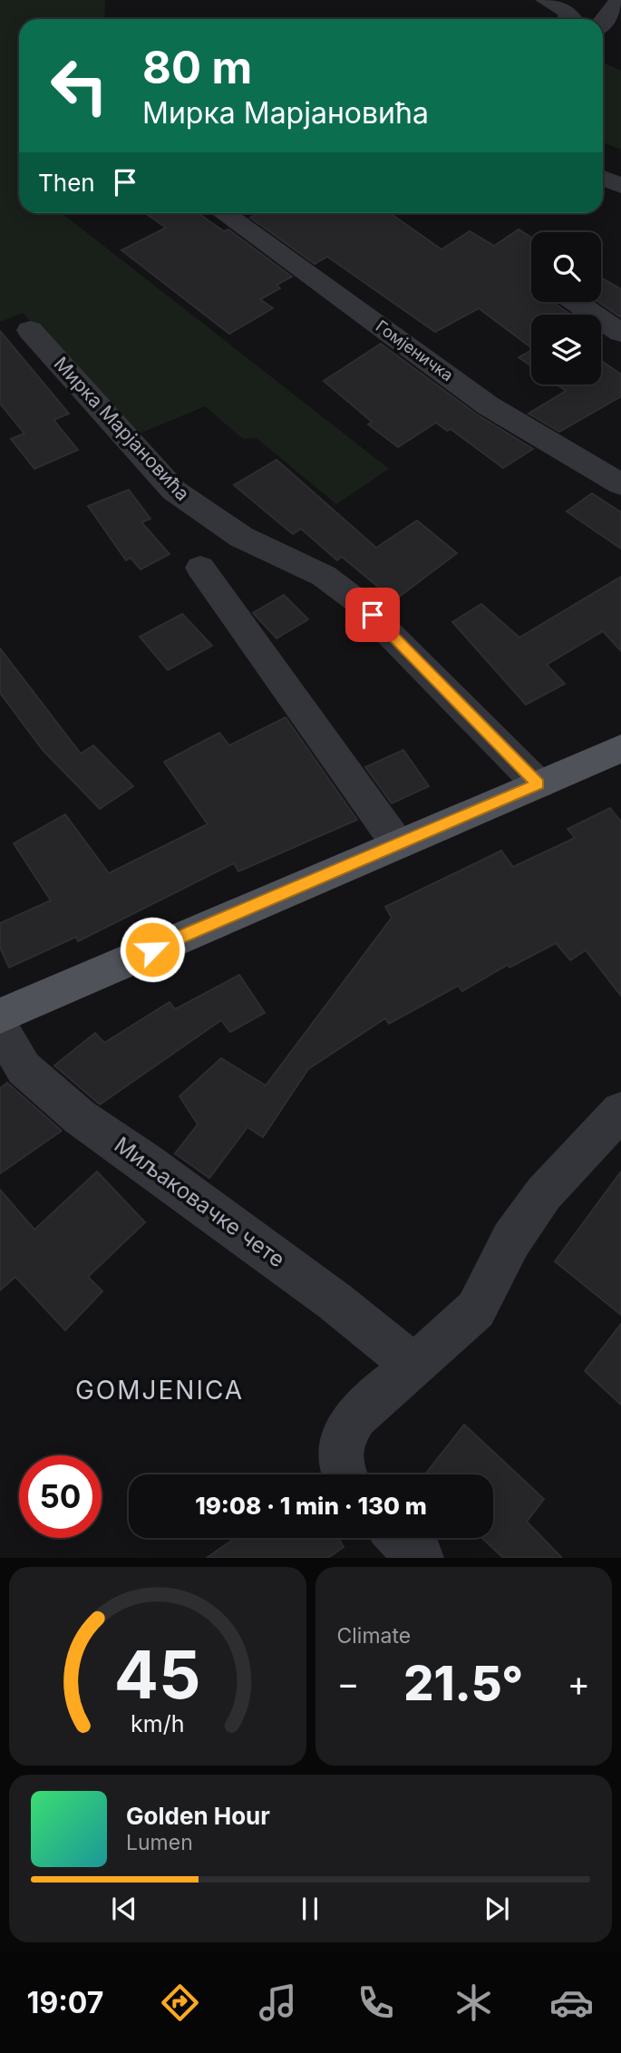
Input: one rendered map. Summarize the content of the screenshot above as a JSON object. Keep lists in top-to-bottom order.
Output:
{
  "streets": {
    "street": ["Гомјеничка", "Мирка Марјановића", "Миљаковачке чете"]
  },
  "districts": ["GOMJENICA"],
  "page": {
    "turn": ["80 m", "Мирка Марјановића"],
    "then": "Then",
    "limit": "50",
    "trip": "19:08 · 1 min · 130 m",
    "tile": "Climate",
    "heat": ["−", "21.5°", "+"],
    "song": ["Golden Hour", "Lumen"],
    "tabs": "19:07",
    "gauge": ["45", "km/h"]
  }
}
